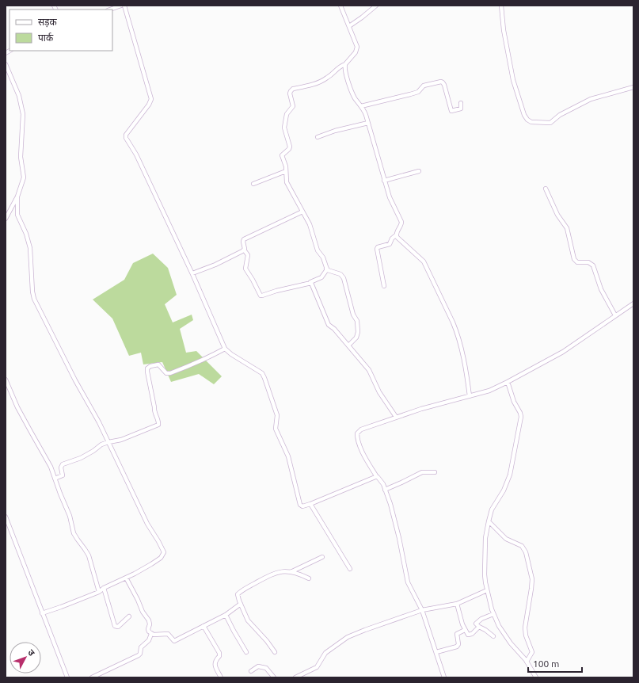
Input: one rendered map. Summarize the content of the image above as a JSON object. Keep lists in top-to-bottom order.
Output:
{
  "legend": ["सड़क", "पार्क"],
  "scale_bar": "100 m",
  "north": "top right"
}
